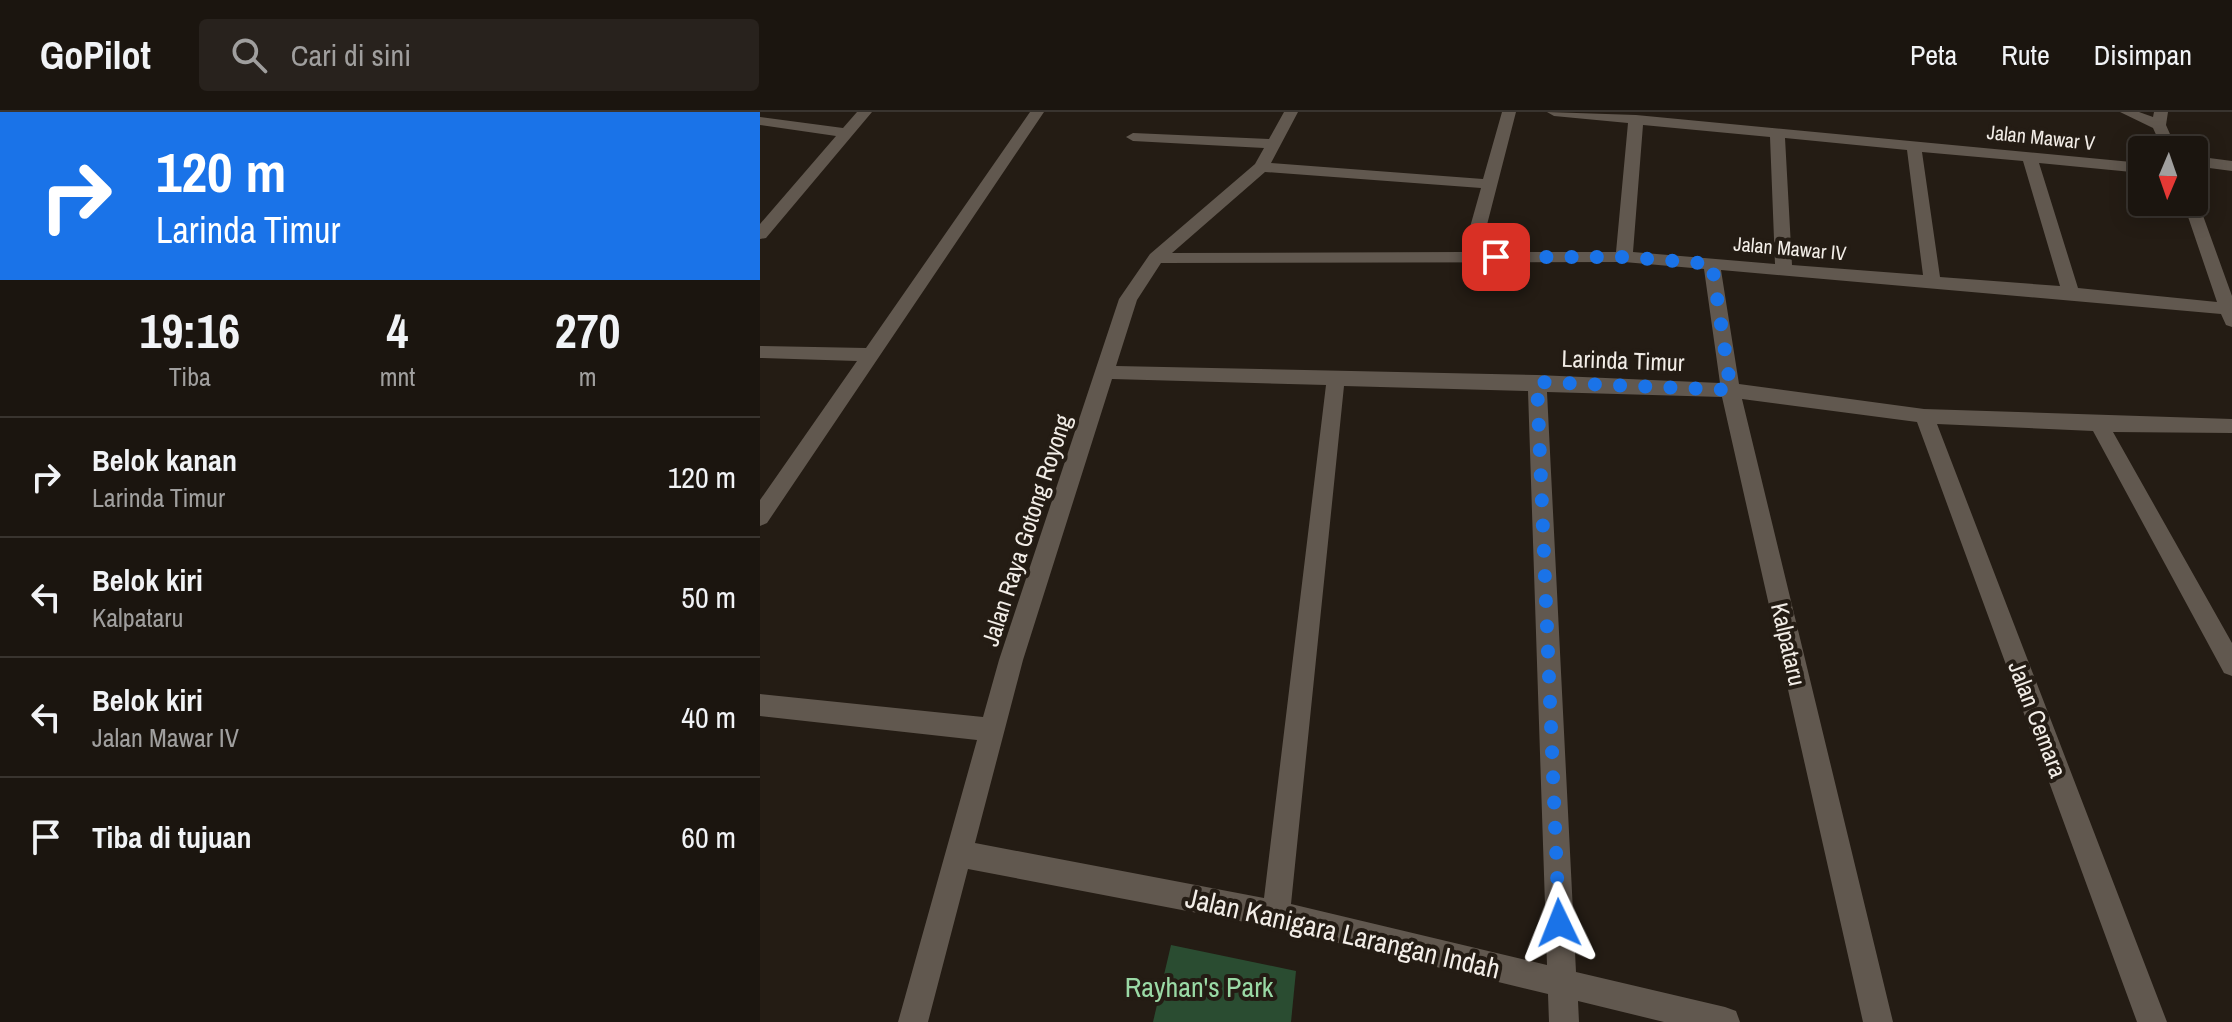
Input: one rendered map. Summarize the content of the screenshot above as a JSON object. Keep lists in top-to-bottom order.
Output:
{
  "streets": {
    "street": [
      "Jalan Mawar V",
      "Jalan Mawar IV",
      "Larinda Timur",
      "Jalan Raya Gotong Royong",
      "Kalpataru",
      "Jalan Cemara",
      "Jalan Kanigara Larangan Indah"
    ]
  },
  "crossings": [
    ["Jalan Mawar IV", "Jalan Raya Gotong Royong"],
    ["Jalan Mawar IV", "Kalpataru"],
    ["Larinda Timur", "Jalan Raya Gotong Royong"],
    ["Larinda Timur", "Kalpataru"],
    ["Larinda Timur", "Jalan Cemara"],
    ["Jalan Raya Gotong Royong", "Jalan Kanigara Larangan Indah"]
  ],
  "parks": ["Rayhan's Park"],
  "north": "bottom",
  "page": {
    "header": "GoPilot",
    "search": "Cari di sini",
    "nav": ["Peta", "Rute", "Disimpan"],
    "turn": ["120 m", "Larinda Timur"],
    "eta": [
      "19:16",
      "Tiba",
      "4",
      "mnt",
      "270",
      "m"
    ],
    "list": [
      {
        "name": "Belok kanan",
        "note": "Larinda Timur",
        "value": "120 m"
      },
      {
        "name": "Belok kiri",
        "note": "Kalpataru",
        "value": "50 m"
      },
      {
        "name": "Belok kiri",
        "note": "Jalan Mawar IV",
        "value": "40 m"
      },
      {
        "name": "Tiba di tujuan",
        "value": "60 m"
      }
    ]
  }
}
